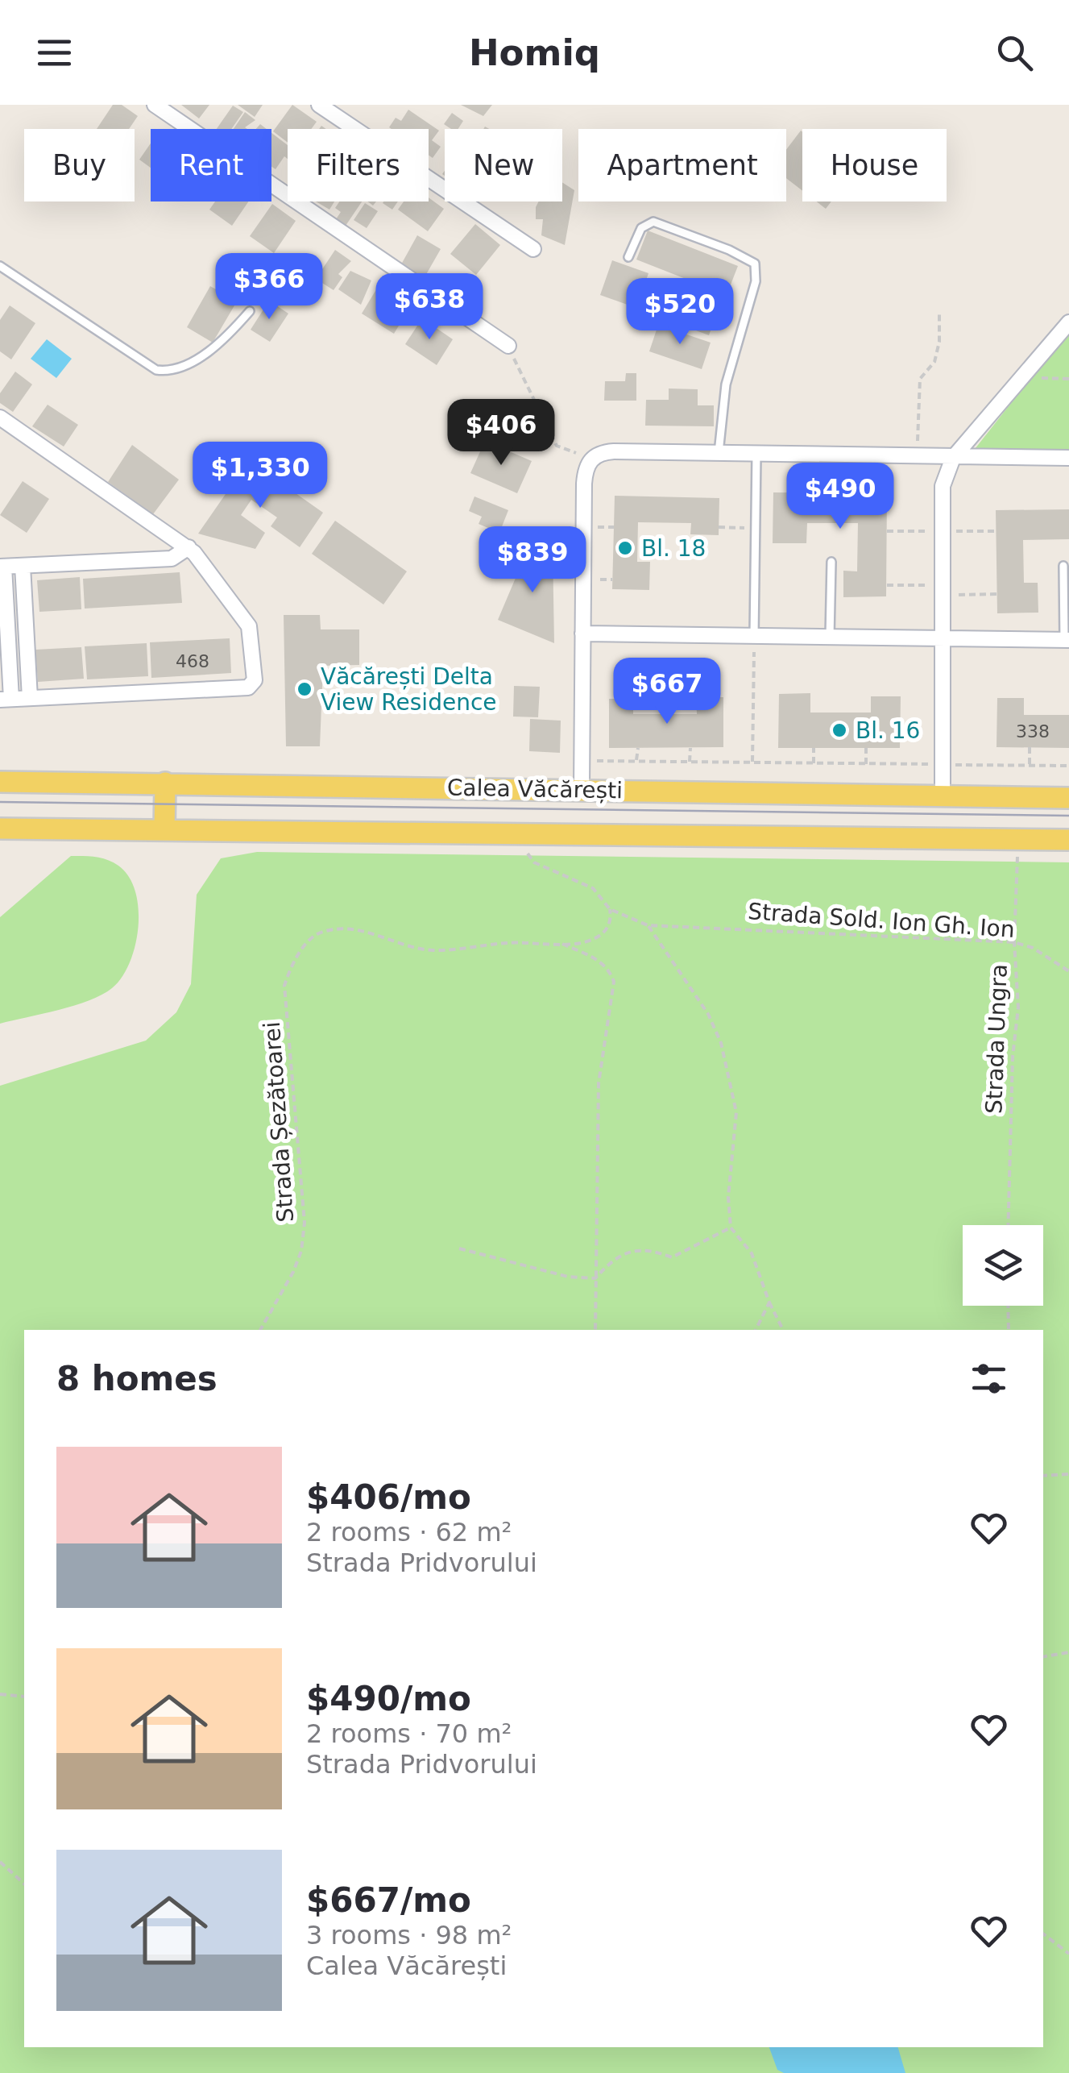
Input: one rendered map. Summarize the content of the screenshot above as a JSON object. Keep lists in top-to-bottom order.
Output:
{
  "streets": {
    "main road": ["Calea Văcărești"],
    "path": ["Strada Sold. Ion Gh. Ion", "Strada Ungra", "Strada Șezătoarei"]
  },
  "crossings": [
    ["Calea Văcărești", "Strada Ungra"],
    ["Strada Sold. Ion Gh. Ion", "Strada Ungra"]
  ],
  "places": ["Bl. 18", "Văcărești Delta View Residence", "Bl. 16"],
  "house_numbers": ["468", "338"],
  "page": {
    "header": "Homiq",
    "chip": [
      "Buy",
      "Rent",
      "Filters",
      "New",
      "Apartment",
      "House"
    ],
    "price": [
      "$366",
      "$638",
      "$520",
      "$406",
      "$1,330",
      "$490",
      "$839",
      "$667"
    ],
    "heading": "8 homes",
    "list": [
      {
        "name": "$406/mo",
        "note": "2 rooms · 62 m² · Strada Pridvorului"
      },
      {
        "name": "$490/mo",
        "note": "2 rooms · 70 m² · Strada Pridvorului"
      },
      {
        "name": "$667/mo",
        "note": "3 rooms · 98 m² · Calea Văcărești"
      }
    ]
  }
}
